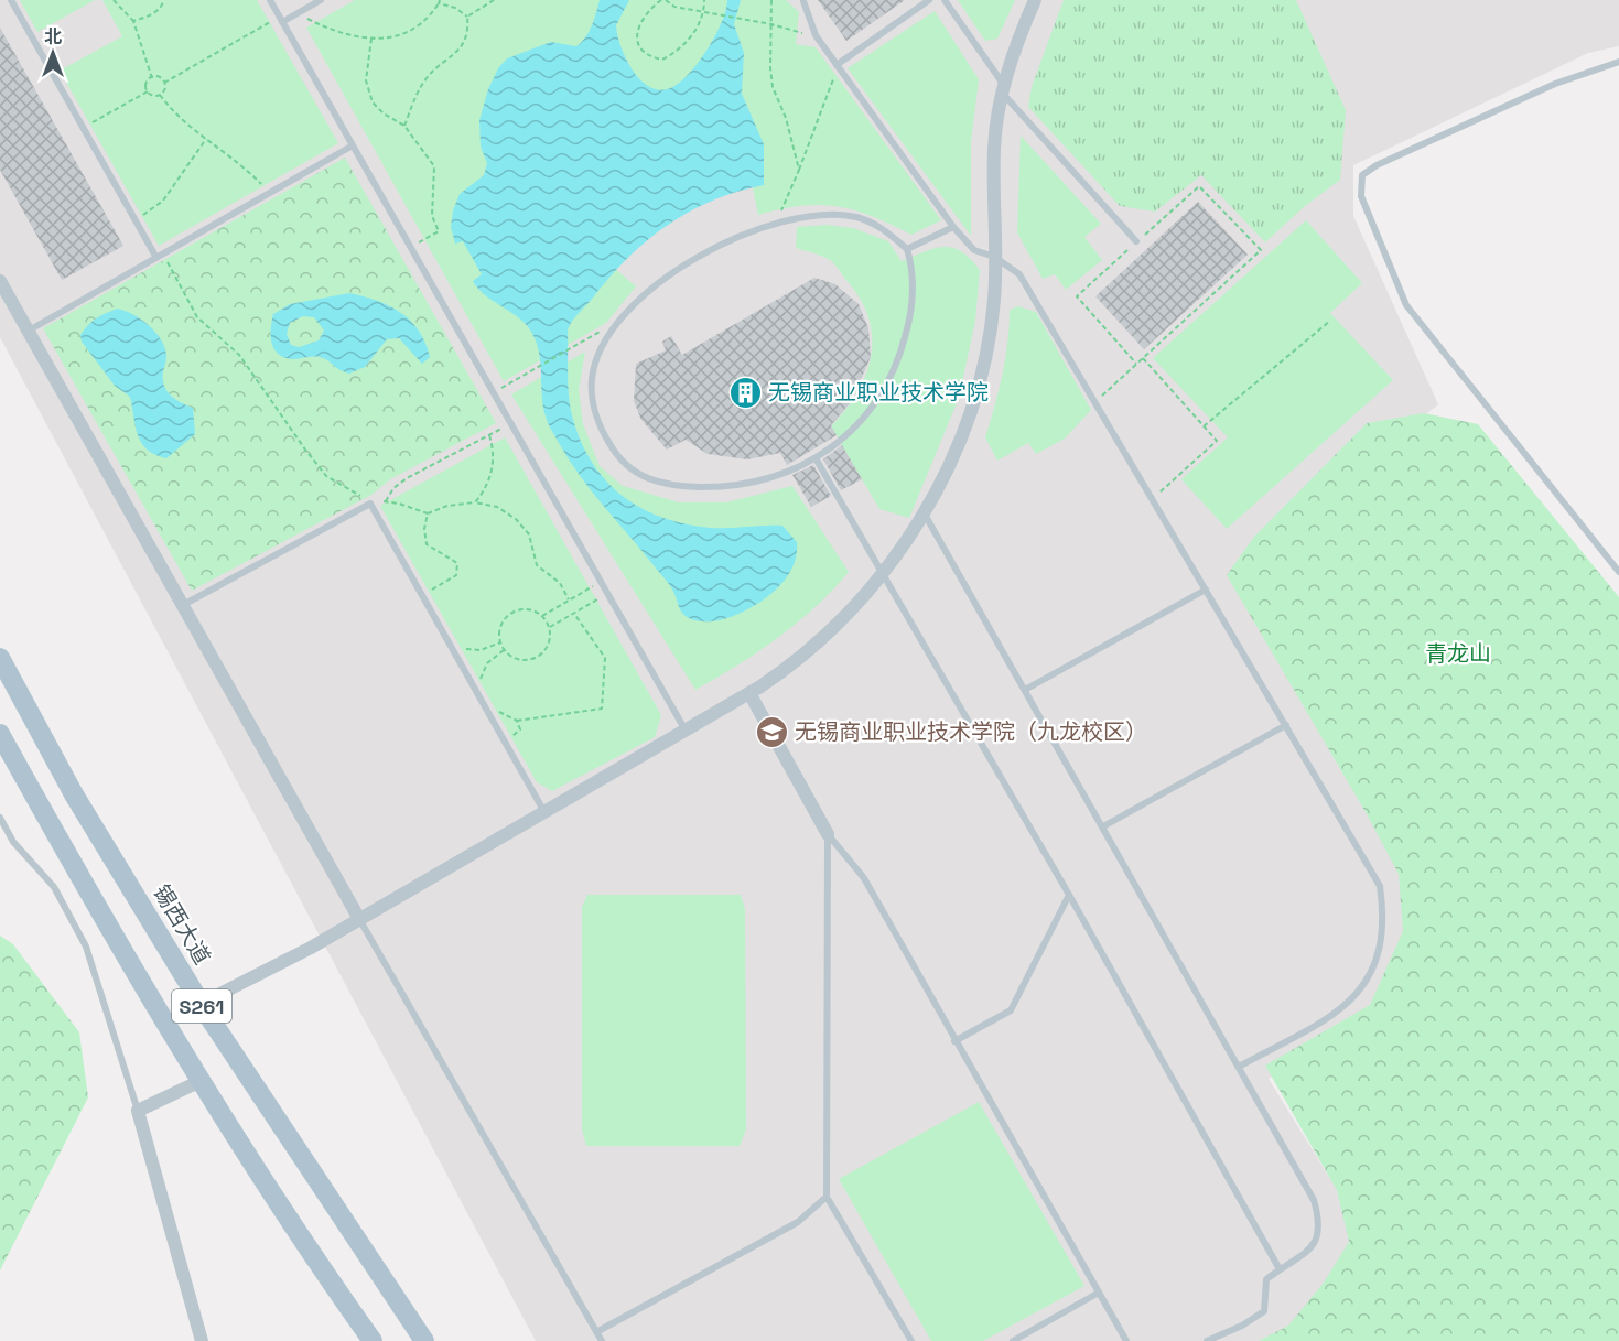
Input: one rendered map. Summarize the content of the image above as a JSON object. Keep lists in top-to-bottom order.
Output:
{
  "streets": {
    "main road": ["锡西大道", "S261"]
  },
  "parks": ["青龙山"],
  "places": {
    "building": ["无锡商业职业技术学院"],
    "school or university": ["无锡商业职业技术学院（九龙校区）"]
  },
  "north": "top"
}
